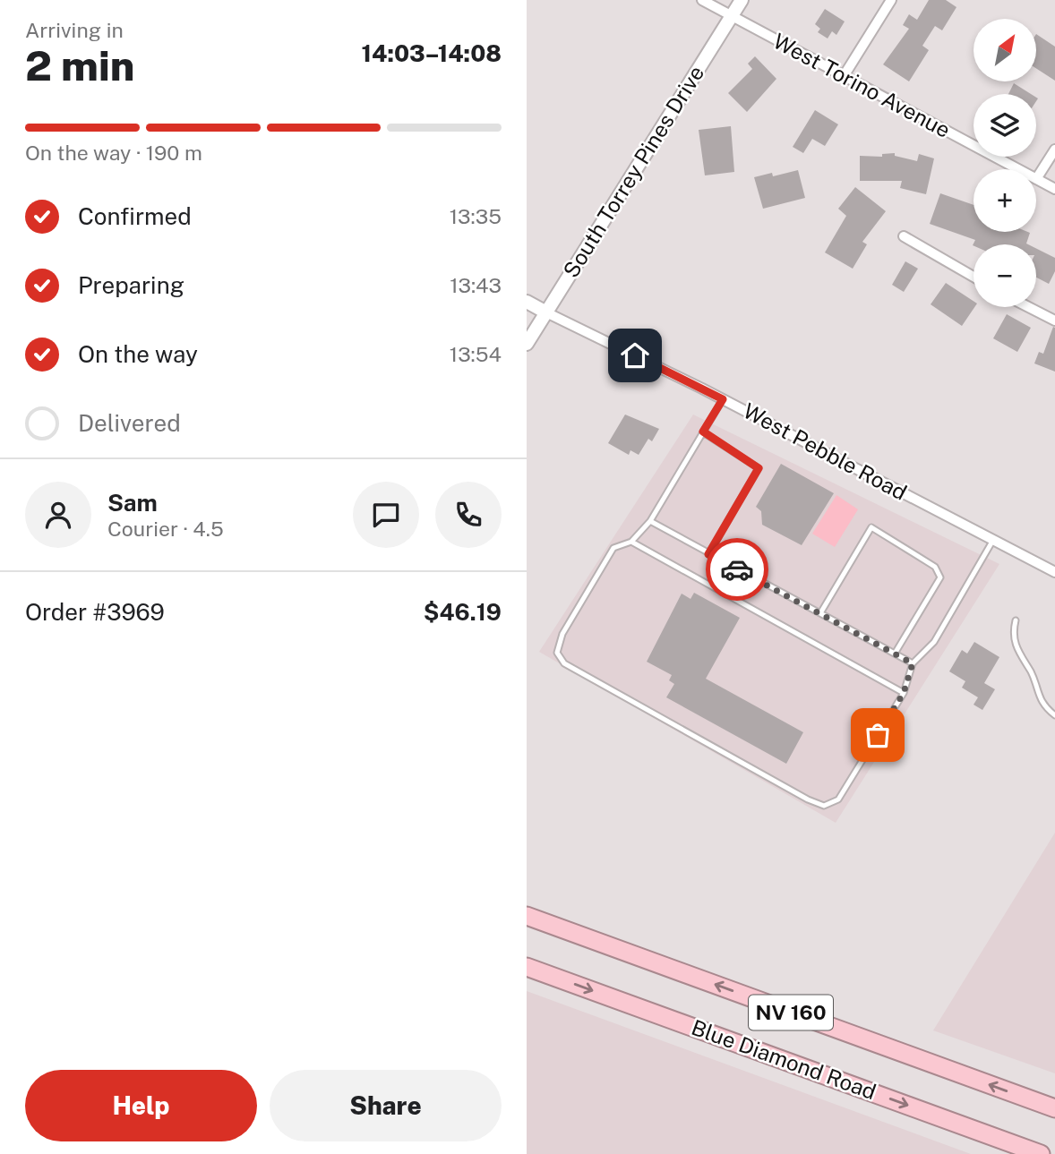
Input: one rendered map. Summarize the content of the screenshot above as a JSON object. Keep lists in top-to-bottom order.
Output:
{
  "streets": {
    "highway": ["NV 160", "Blue Diamond Road"],
    "street": ["West Torino Avenue", "South Torrey Pines Drive", "West Pebble Road"]
  },
  "crossings": [
    ["West Torino Avenue", "South Torrey Pines Drive"],
    ["South Torrey Pines Drive", "West Pebble Road"]
  ],
  "north": "top right",
  "page": {
    "heading": ["2 min", "Arriving in", "14:03–14:08"],
    "panel": [
      "Sam",
      "Courier · 4.5",
      "Order #3969",
      "$46.19"
    ],
    "map_buttons": ["+", "−"],
    "bar": "On the way · 190 m",
    "list": [
      ["Confirmed", "13:35"],
      ["Preparing", "13:43"],
      ["On the way", "13:54"],
      "Delivered"
    ],
    "buttons": ["Help", "Share"]
  }
}
